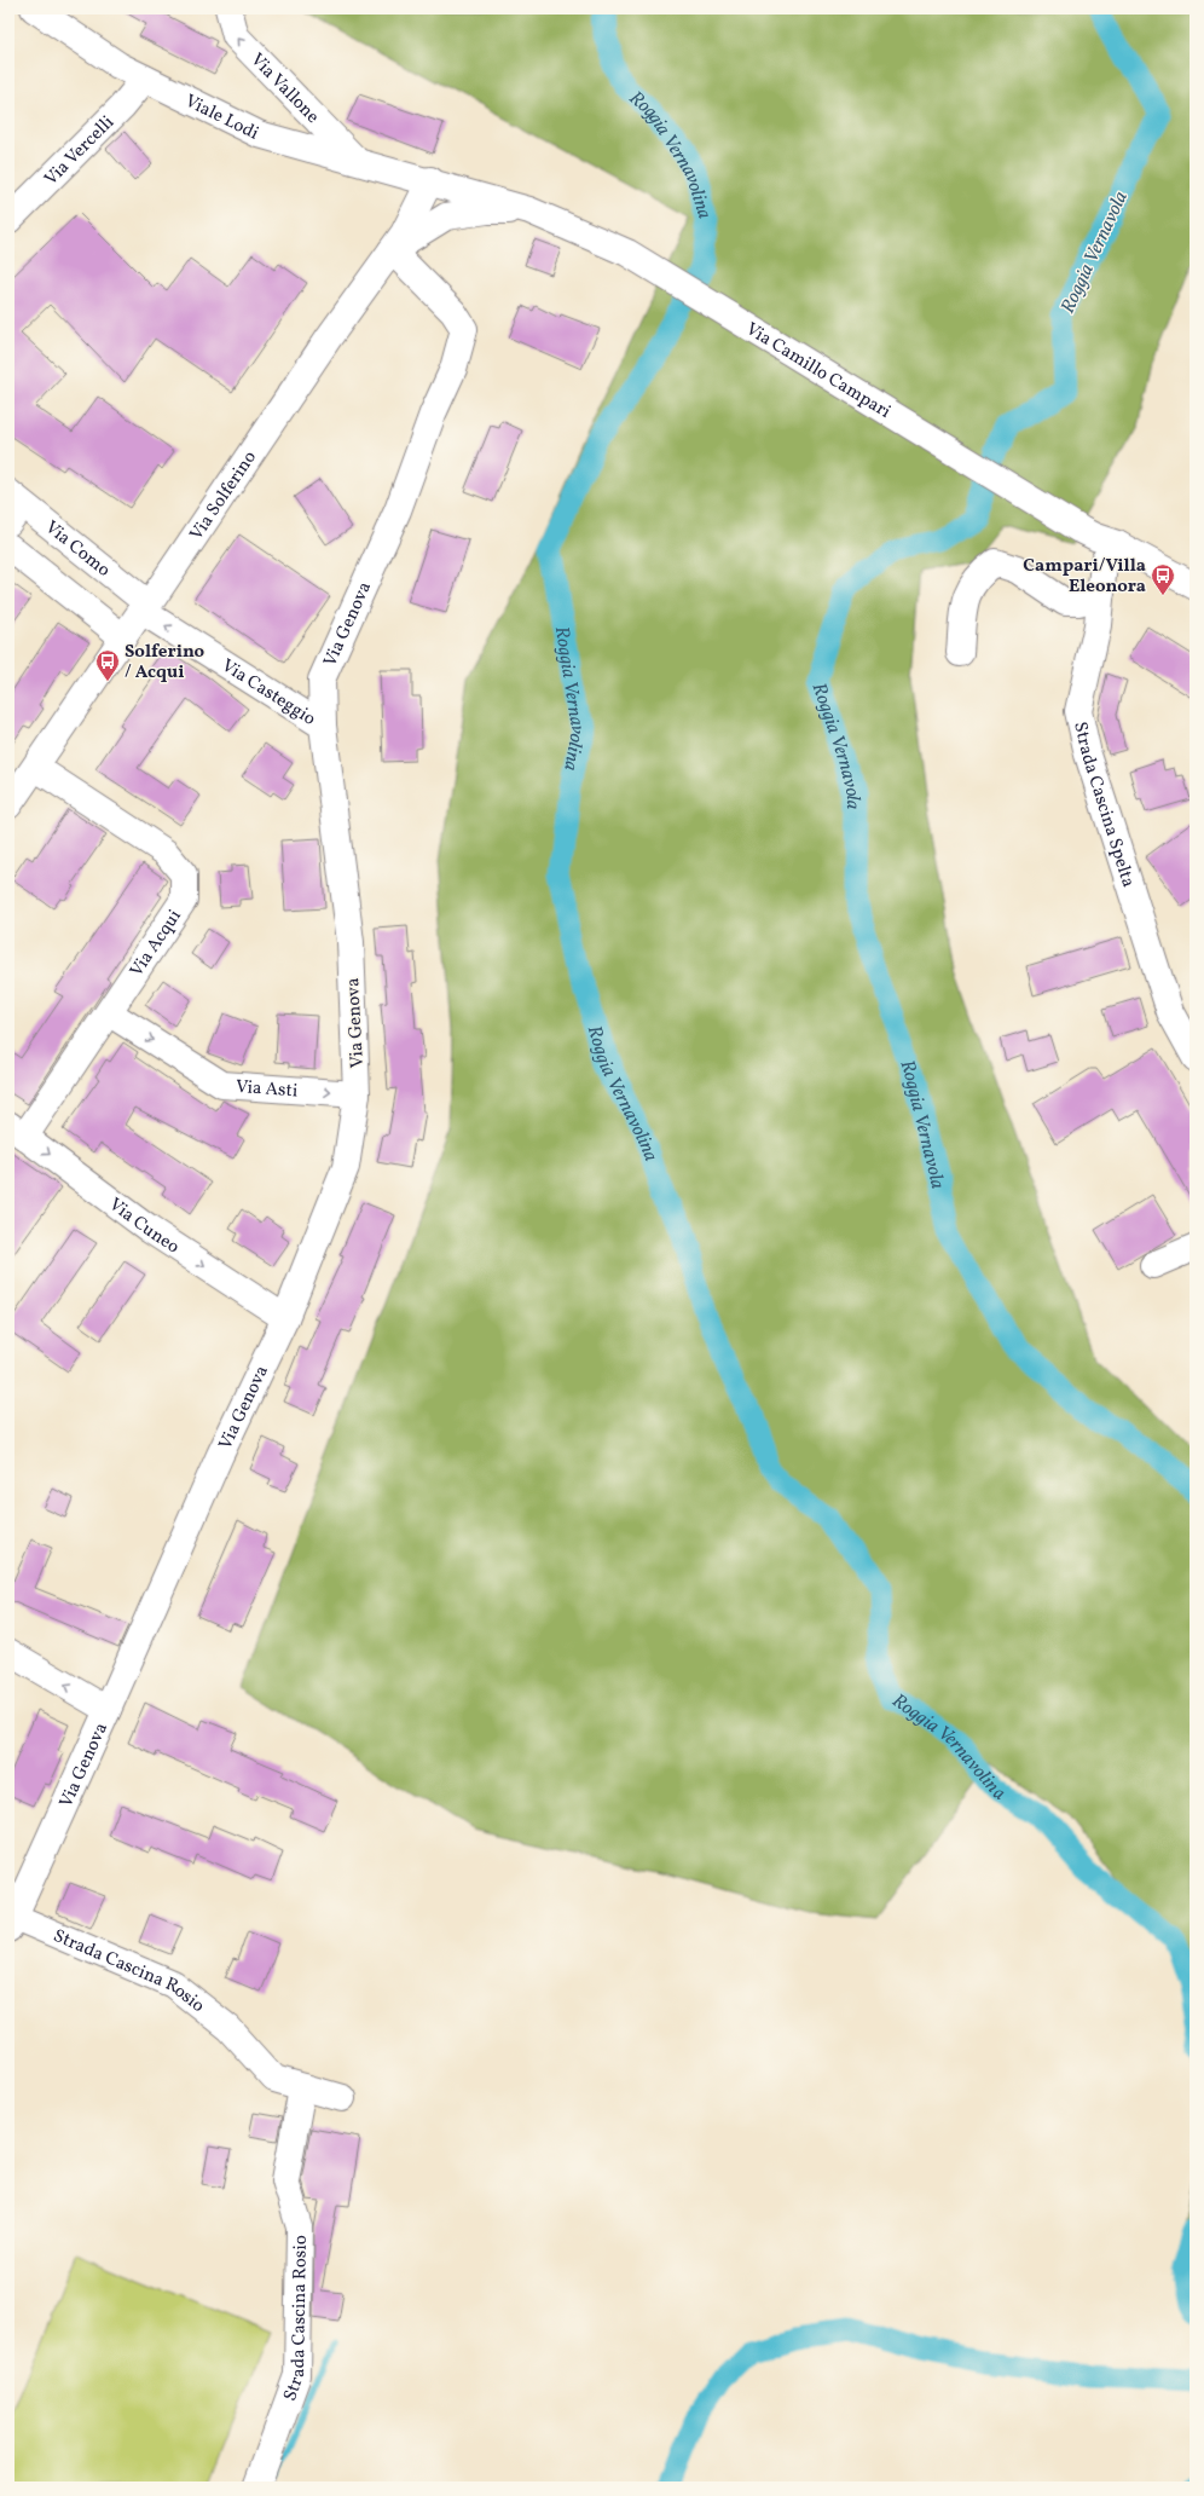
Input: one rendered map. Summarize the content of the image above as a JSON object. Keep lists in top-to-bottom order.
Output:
{
  "streets": {
    "street": [
      "Via Vallone",
      "Viale Lodi",
      "Via Vercelli",
      "Via Camillo Campari",
      "Via Solferino",
      "Via Como",
      "Via Genova",
      "Via Casteggio",
      "Strada Cascina Spelta",
      "Via Acqui",
      "Via Asti",
      "Via Cuneo",
      "Strada Cascina Rosio"
    ]
  },
  "crossings": [
    ["Via Vallone", "Viale Lodi"],
    ["Viale Lodi", "Via Vercelli"],
    ["Viale Lodi", "Via Camillo Campari"],
    ["Viale Lodi", "Via Solferino"],
    ["Via Camillo Campari", "Via Solferino"],
    ["Via Camillo Campari", "Strada Cascina Spelta"],
    ["Via Solferino", "Via Como"],
    ["Via Solferino", "Via Genova"],
    ["Via Solferino", "Via Casteggio"],
    ["Via Solferino", "Via Acqui"],
    ["Via Como", "Via Casteggio"],
    ["Via Genova", "Via Casteggio"],
    ["Via Genova", "Via Asti"],
    ["Via Genova", "Via Cuneo"],
    ["Via Genova", "Strada Cascina Rosio"],
    ["Via Acqui", "Via Asti"],
    ["Via Acqui", "Via Cuneo"]
  ],
  "one_way": [
    "Via Vallone",
    "Via Casteggio",
    "Via Asti",
    "Via Cuneo"
  ],
  "water": ["Roggia Vernavolina", "Roggia Vernavola"],
  "places": {
    "bus stop": ["Campari/Villa Eleonora", "Solferino / Acqui"]
  }
}
